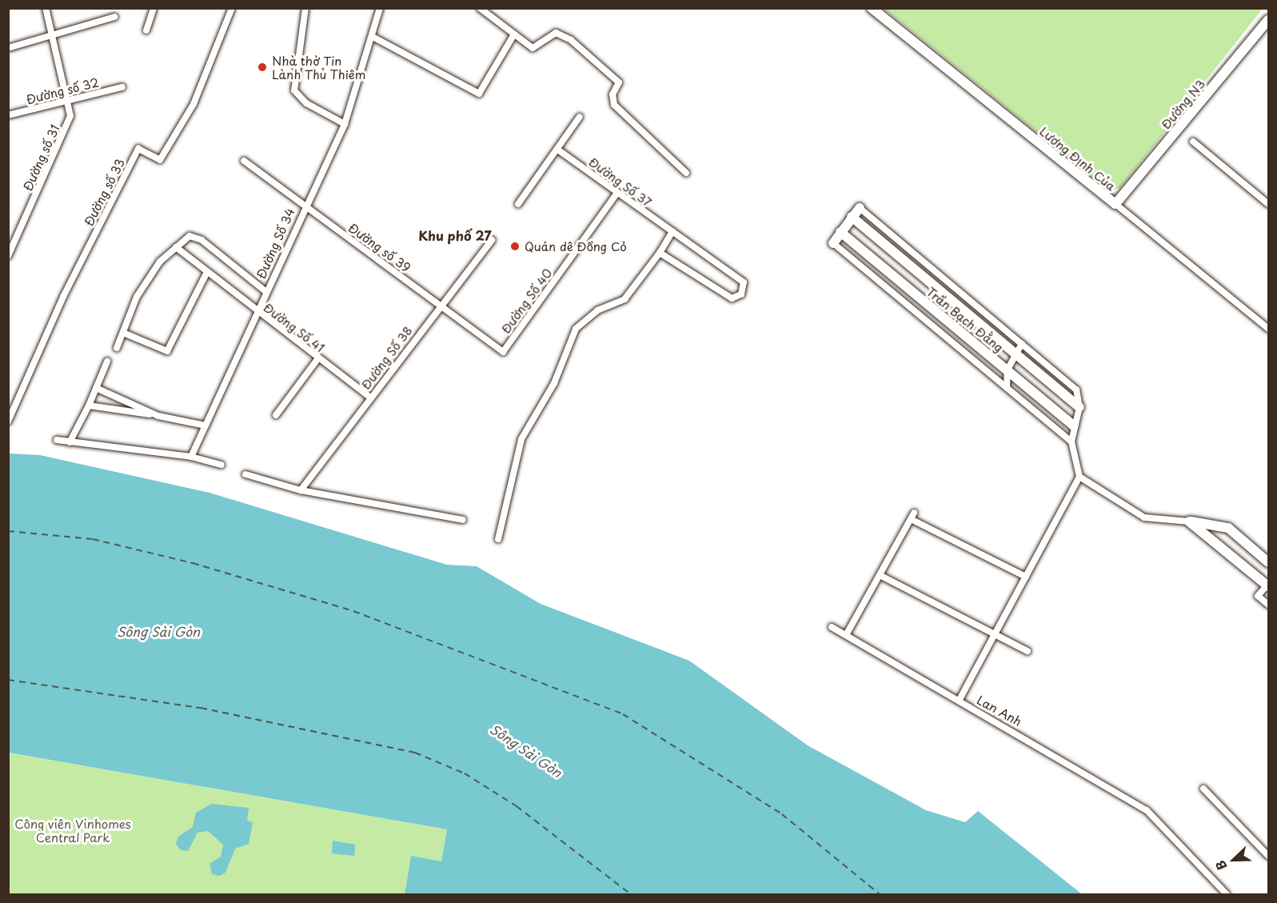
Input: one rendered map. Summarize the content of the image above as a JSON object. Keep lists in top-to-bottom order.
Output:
{
  "streets": {
    "street": [
      "Đường số 32",
      "Đường N3",
      "Đường số 31",
      "Lương Định Của",
      "Đường Số 37",
      "Đường số 33",
      "Đường Số 34",
      "Đường số 39",
      "Đường Số 40",
      "Trần Bạch Đằng",
      "Đường Số 41",
      "Đường Số 38",
      "Lan Anh"
    ]
  },
  "crossings": [
    ["Đường số 32", "Đường số 31"],
    ["Đường N3", "Lương Định Của"],
    ["Đường Số 37", "Đường Số 40"],
    ["Đường Số 34", "Đường số 39"],
    ["Đường Số 34", "Đường Số 41"],
    ["Đường số 39", "Đường Số 40"],
    ["Đường số 39", "Đường Số 38"],
    ["Đường Số 41", "Đường Số 38"]
  ],
  "districts": ["Khu phố 27"],
  "water": ["Sông Sài Gòn"],
  "parks": ["Công viên Vinhomes Central Park"],
  "places": ["Nhà thờ Tin Lành Thủ Thiêm", "Quán dê Đồng Cỏ"],
  "north": "bottom left"
}
